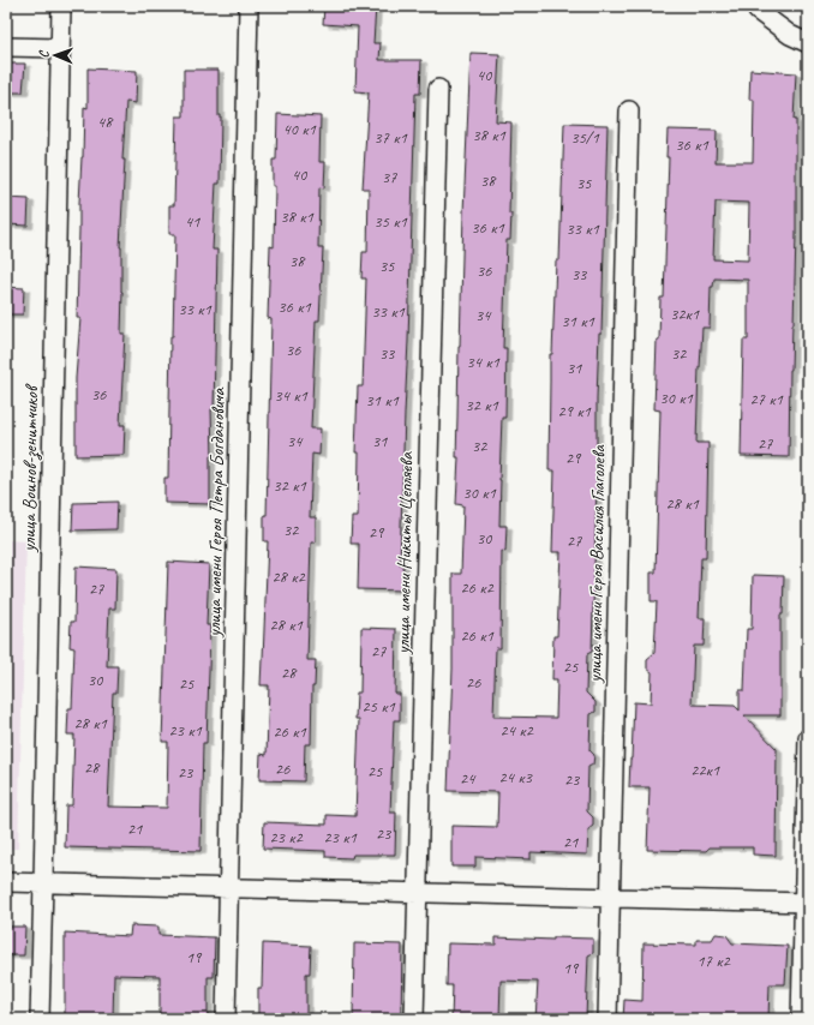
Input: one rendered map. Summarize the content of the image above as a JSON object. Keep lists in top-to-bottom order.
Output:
{
  "streets": {
    "street": [
      "улица Воинов-зенитчиков",
      "улица имени Героя Петра Богдановича",
      "улица имени Никиты Цепляева",
      "улица имени Героя Василия Глаголева"
    ]
  },
  "house_numbers": [
    "40",
    "48",
    "40 к1",
    "38 к1",
    "37 к1",
    "35/1",
    "36 к1",
    "40",
    "37",
    "38",
    "35",
    "38 к1",
    "41",
    "35 к1",
    "36 к1",
    "33 к1",
    "38",
    "35",
    "36",
    "33",
    "36 к1",
    "33 к1",
    "33 к1",
    "32к1",
    "34",
    "31 к1",
    "36",
    "33",
    "32",
    "34 к1",
    "31",
    "36",
    "34 к1",
    "30 к1",
    "27 к1",
    "31 к1",
    "32 к1",
    "29 к1",
    "34",
    "31",
    "27",
    "32",
    "29",
    "32 к1",
    "30 к1",
    "28 к1",
    "32",
    "29",
    "30",
    "27",
    "28 к2",
    "26 к2",
    "27",
    "28 к1",
    "26 к1",
    "27",
    "25",
    "28",
    "30",
    "26",
    "25",
    "25 к1",
    "28 к1",
    "23 к1",
    "24 к2",
    "26 к1",
    "28",
    "26",
    "22к1",
    "25",
    "23",
    "24 к3",
    "24",
    "23",
    "21",
    "23",
    "23 к2",
    "23 к1",
    "21",
    "19",
    "17 к2",
    "19"
  ],
  "north": "left"
}
